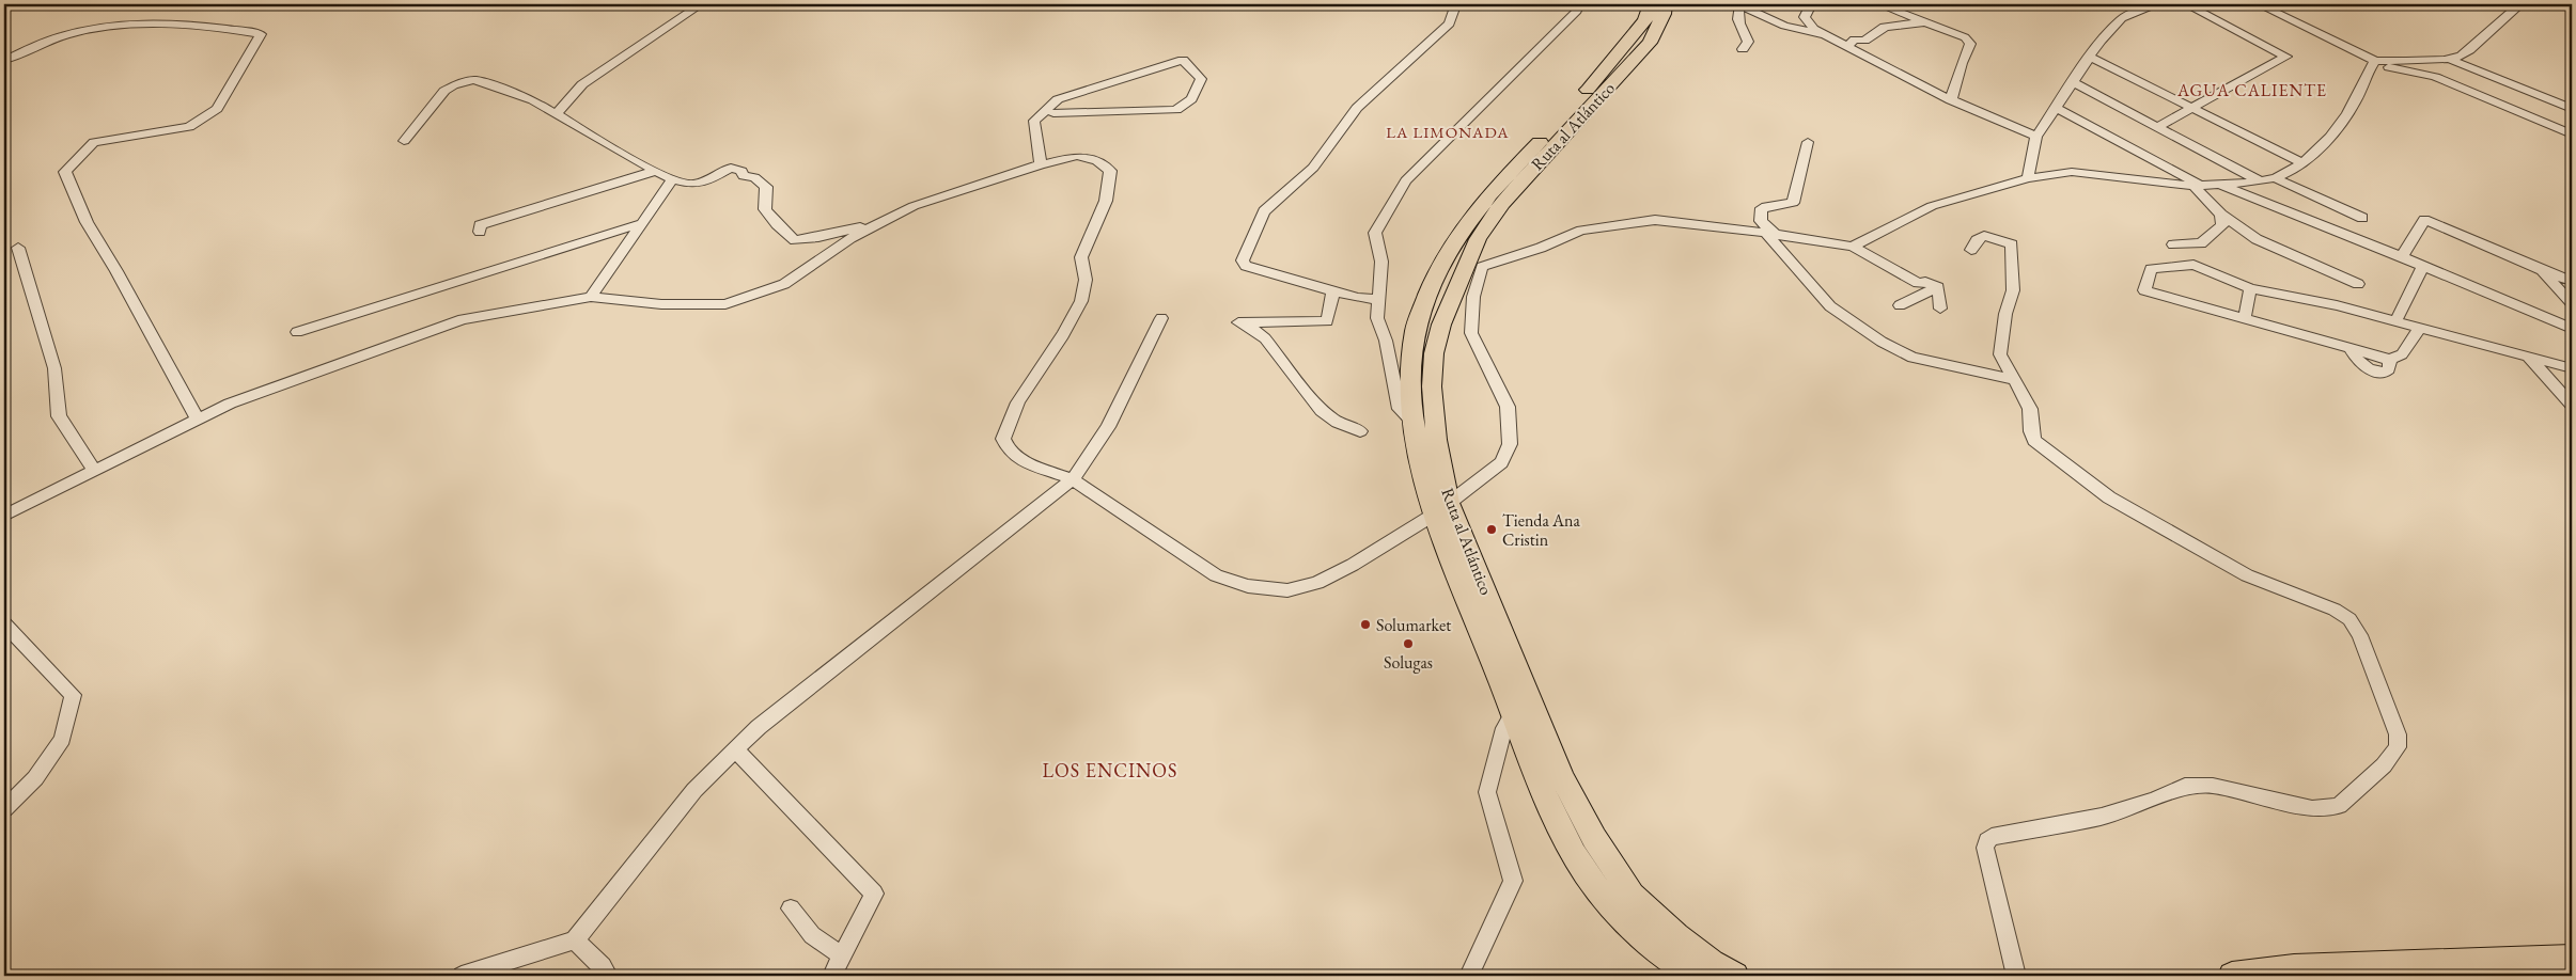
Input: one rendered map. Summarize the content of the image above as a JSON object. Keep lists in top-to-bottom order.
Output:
{
  "streets": {
    "highway": ["Ruta al Atlántico"]
  },
  "districts": ["AGUA CALIENTE", "LA LIMONADA", "LOS ENCINOS"],
  "places": ["Tienda Ana Cristin", "Solumarket", "Solugas"]
}
